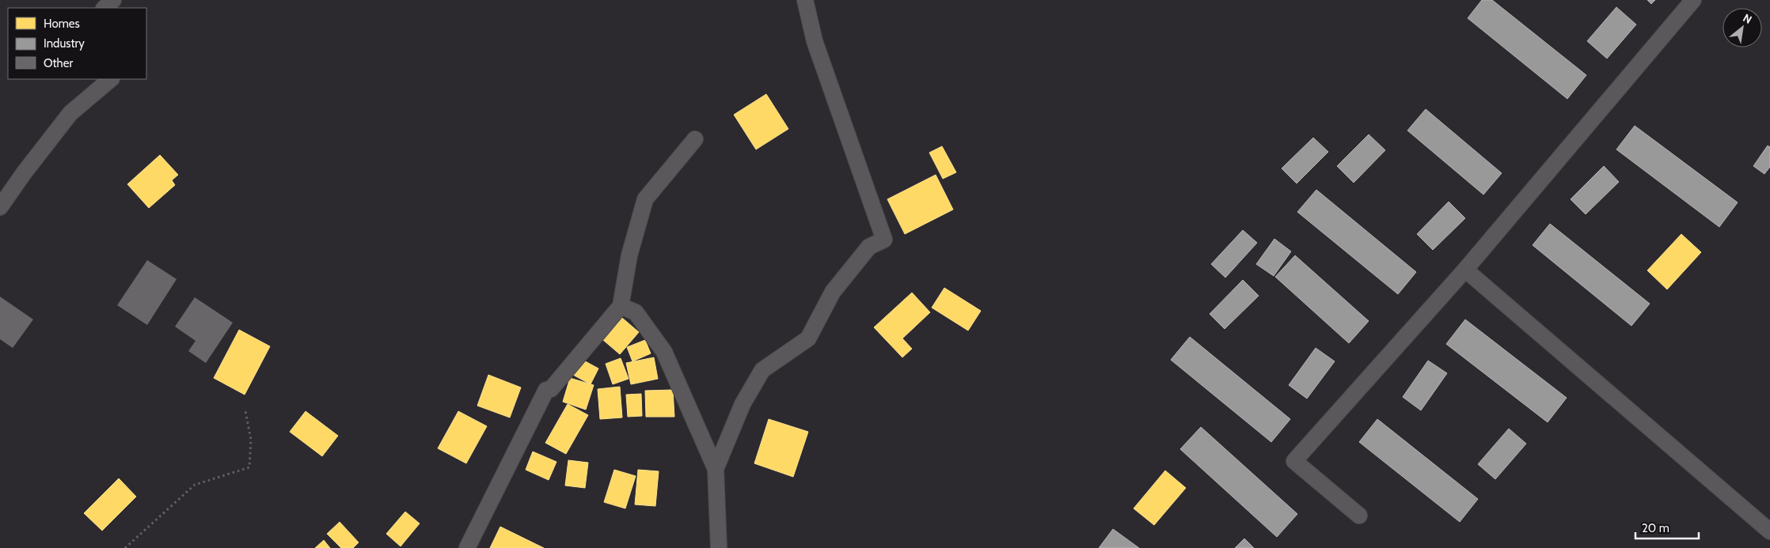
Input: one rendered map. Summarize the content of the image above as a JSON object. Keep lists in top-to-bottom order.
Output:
{
  "legend": ["Homes", "Industry", "Other"],
  "scale_bar": "20 m",
  "north": "top right"
}
